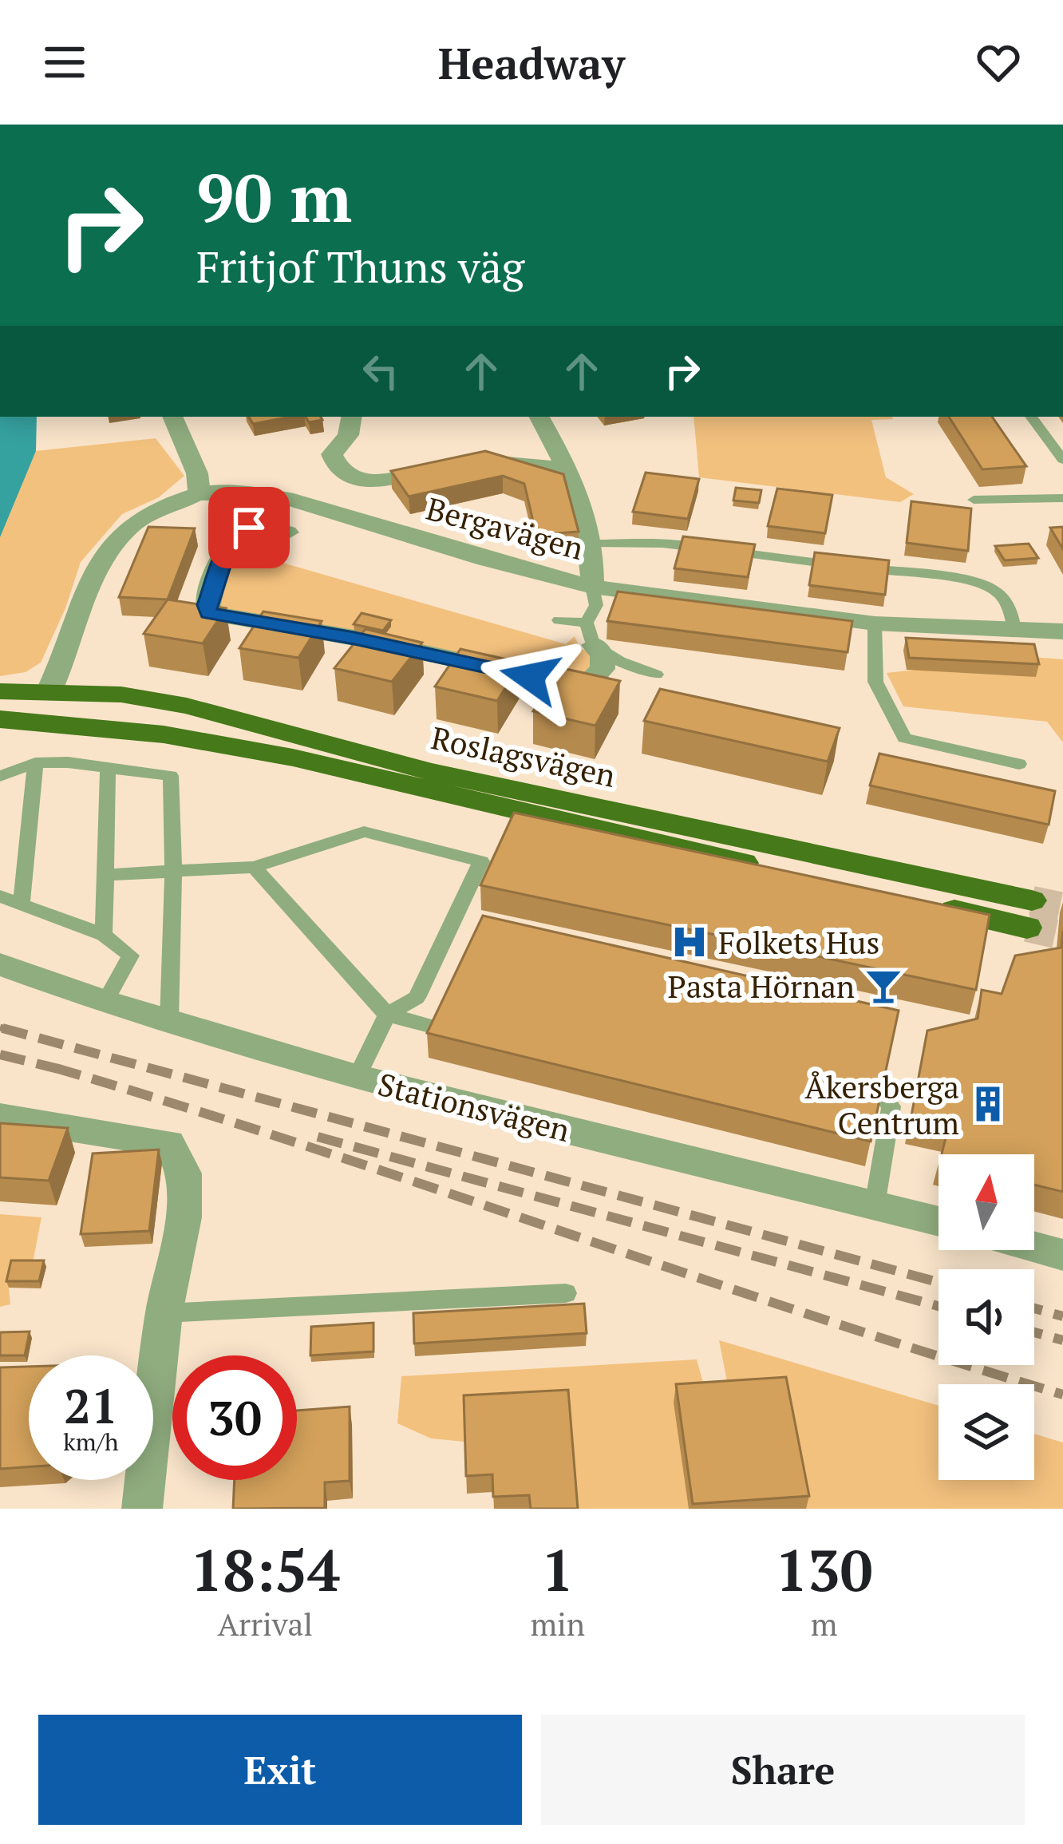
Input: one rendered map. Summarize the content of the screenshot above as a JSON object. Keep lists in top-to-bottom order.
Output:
{
  "streets": {
    "main road": ["Roslagsvägen"],
    "street": ["Bergavägen", "Stationsvägen"]
  },
  "crossings": [
    ["Bergavägen", "Roslagsvägen"]
  ],
  "places": {
    "hospital": ["Folkets Hus"],
    "bar": ["Pasta Hörnan"],
    "building": ["Åkersberga Centrum"]
  },
  "north": "top",
  "page": {
    "header": "Headway",
    "turn": ["90 m", "Fritjof Thuns väg"],
    "speed": "21 km/h",
    "limit": "30",
    "eta": [
      "18:54",
      "Arrival",
      "1",
      "min",
      "130",
      "m"
    ],
    "buttons": ["Exit", "Share"]
  }
}
